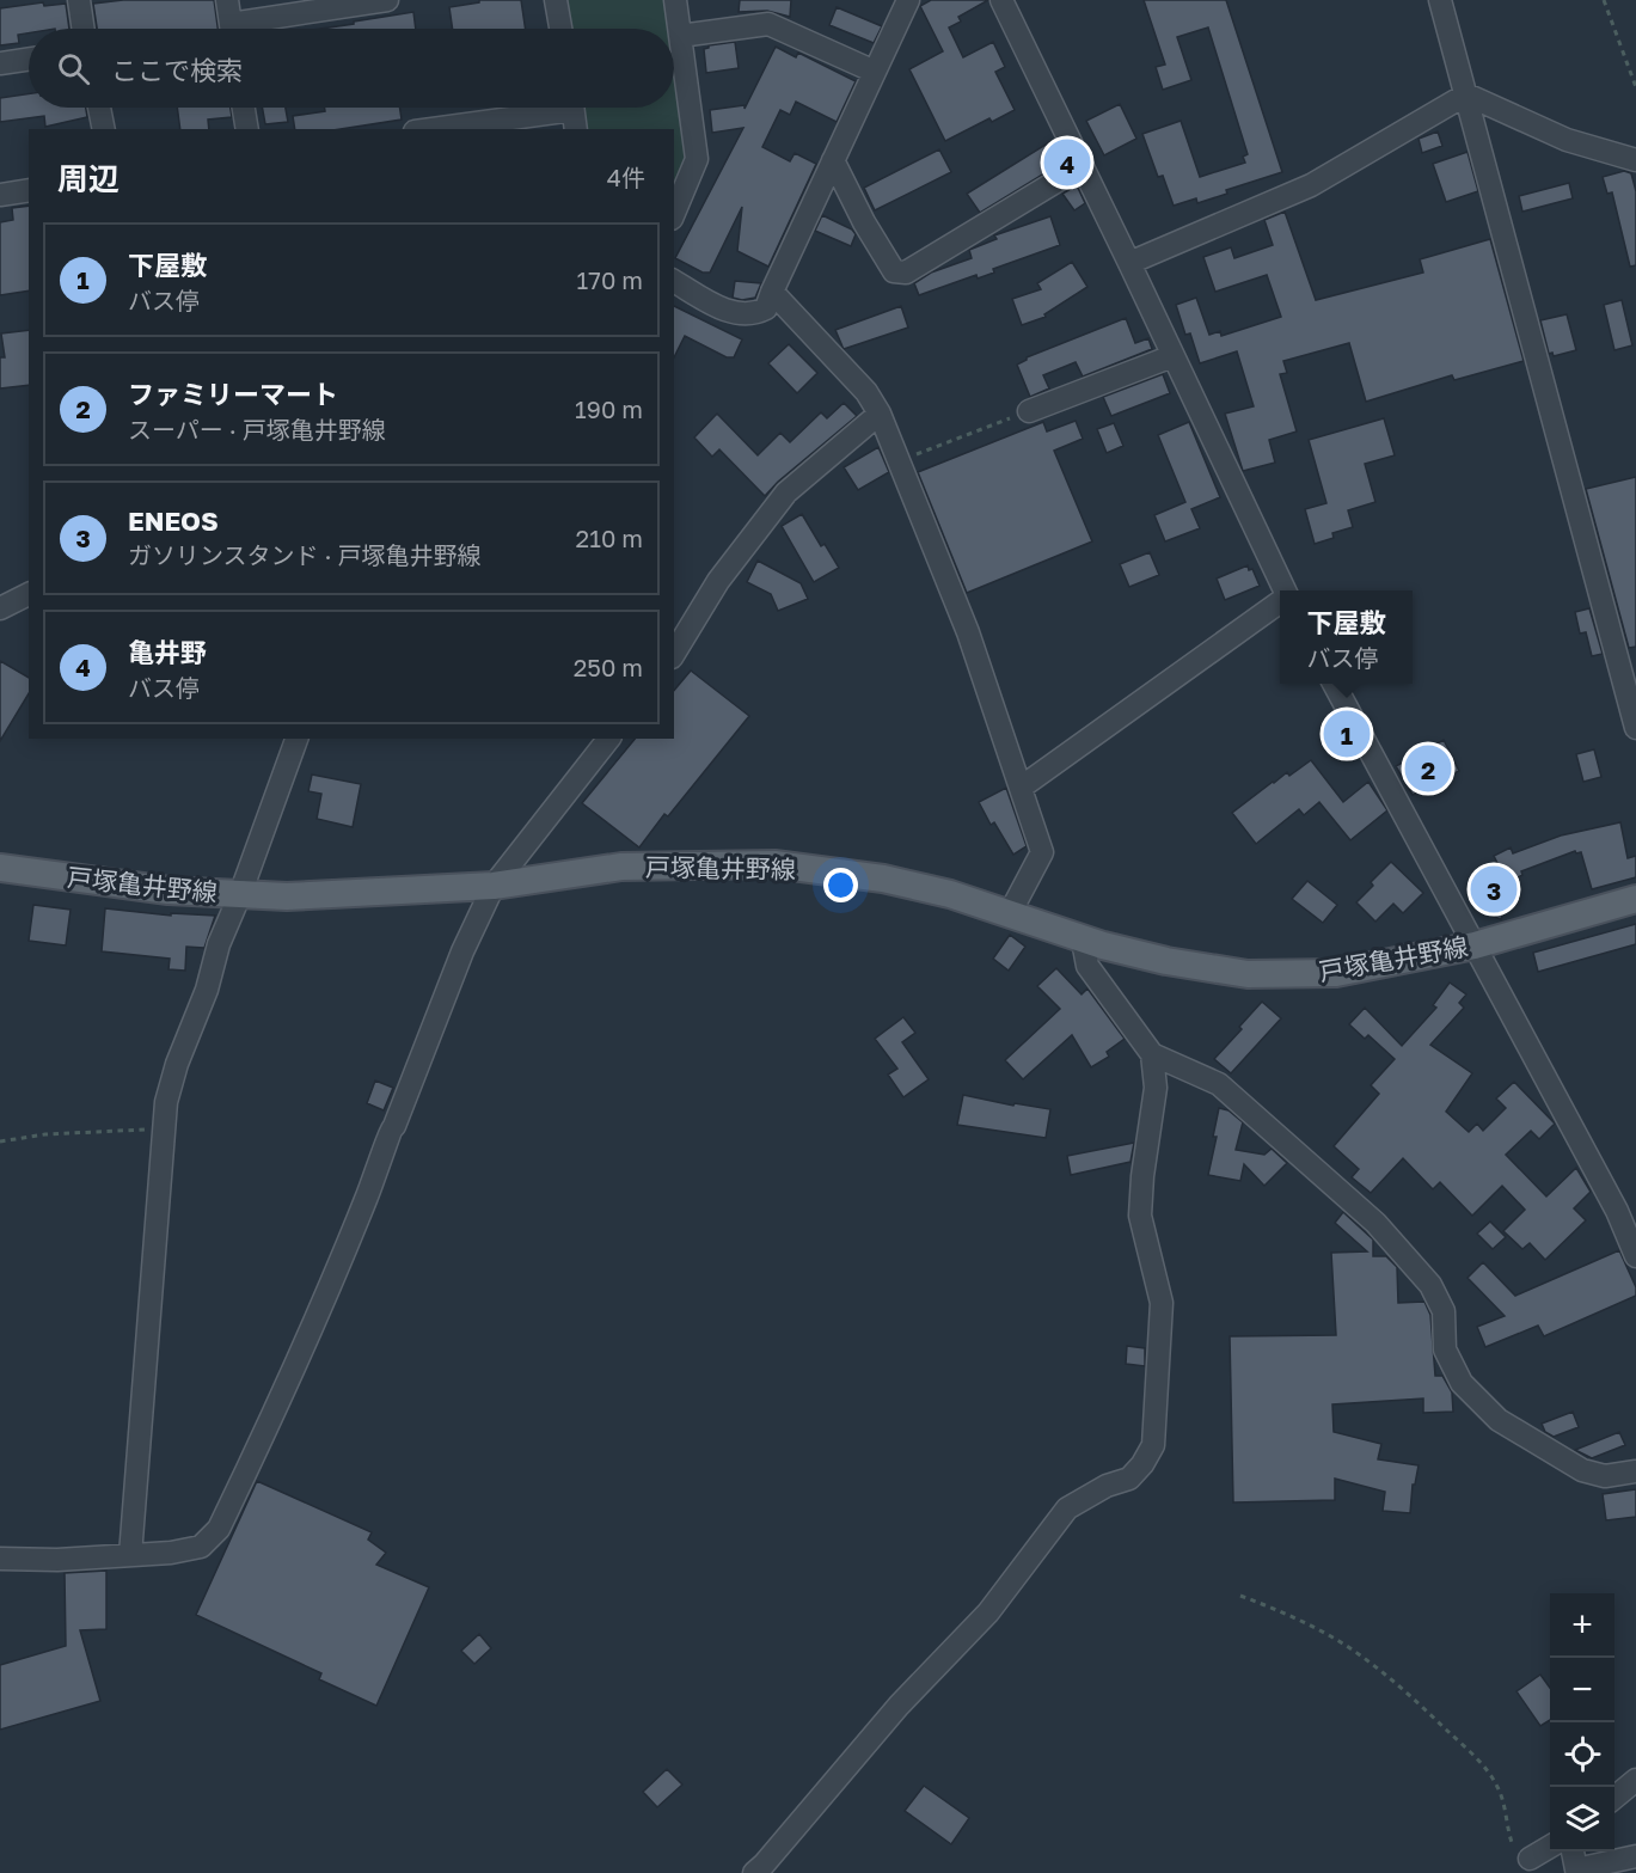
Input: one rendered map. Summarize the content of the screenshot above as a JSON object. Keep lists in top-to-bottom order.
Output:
{
  "streets": {
    "main road": ["戸塚亀井野線"]
  },
  "page": {
    "search": "ここで検索",
    "heading": ["周辺", "4件"],
    "pins": [
      "4",
      "1",
      "2",
      "3"
    ],
    "list": [
      {
        "mark": "1",
        "name": "下屋敷",
        "note": "バス停",
        "value": "170 m"
      },
      {
        "mark": "2",
        "name": "ファミリーマート",
        "note": "スーパー · 戸塚亀井野線",
        "value": "190 m"
      },
      {
        "mark": "3",
        "name": "ENEOS",
        "note": "ガソリンスタンド · 戸塚亀井野線",
        "value": "210 m"
      },
      {
        "mark": "4",
        "name": "亀井野",
        "note": "バス停",
        "value": "250 m"
      }
    ],
    "popup": ["下屋敷", "バス停"],
    "map_buttons": ["+", "−"]
  }
}
